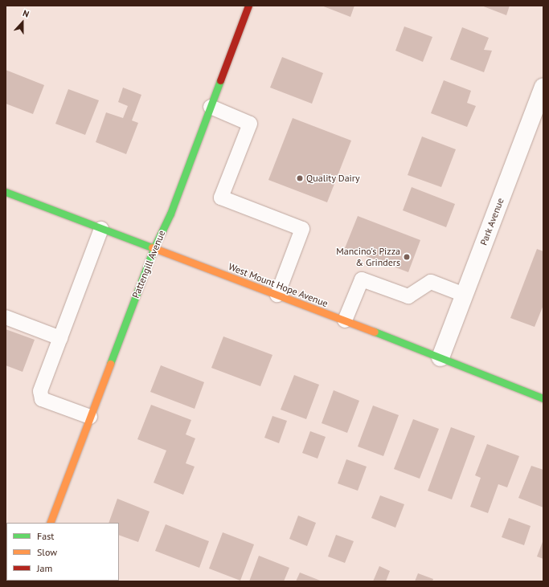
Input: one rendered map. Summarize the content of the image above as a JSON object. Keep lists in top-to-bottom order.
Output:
{
  "streets": {
    "street": ["Park Avenue", "Pattengill Avenue", "West Mount Hope Avenue"]
  },
  "crossings": [
    ["Park Avenue", "West Mount Hope Avenue"],
    ["Pattengill Avenue", "West Mount Hope Avenue"]
  ],
  "places": ["Quality Dairy", "Mancino's Pizza & Grinders"],
  "legend": ["Fast", "Slow", "Jam"],
  "north": "top"
}
